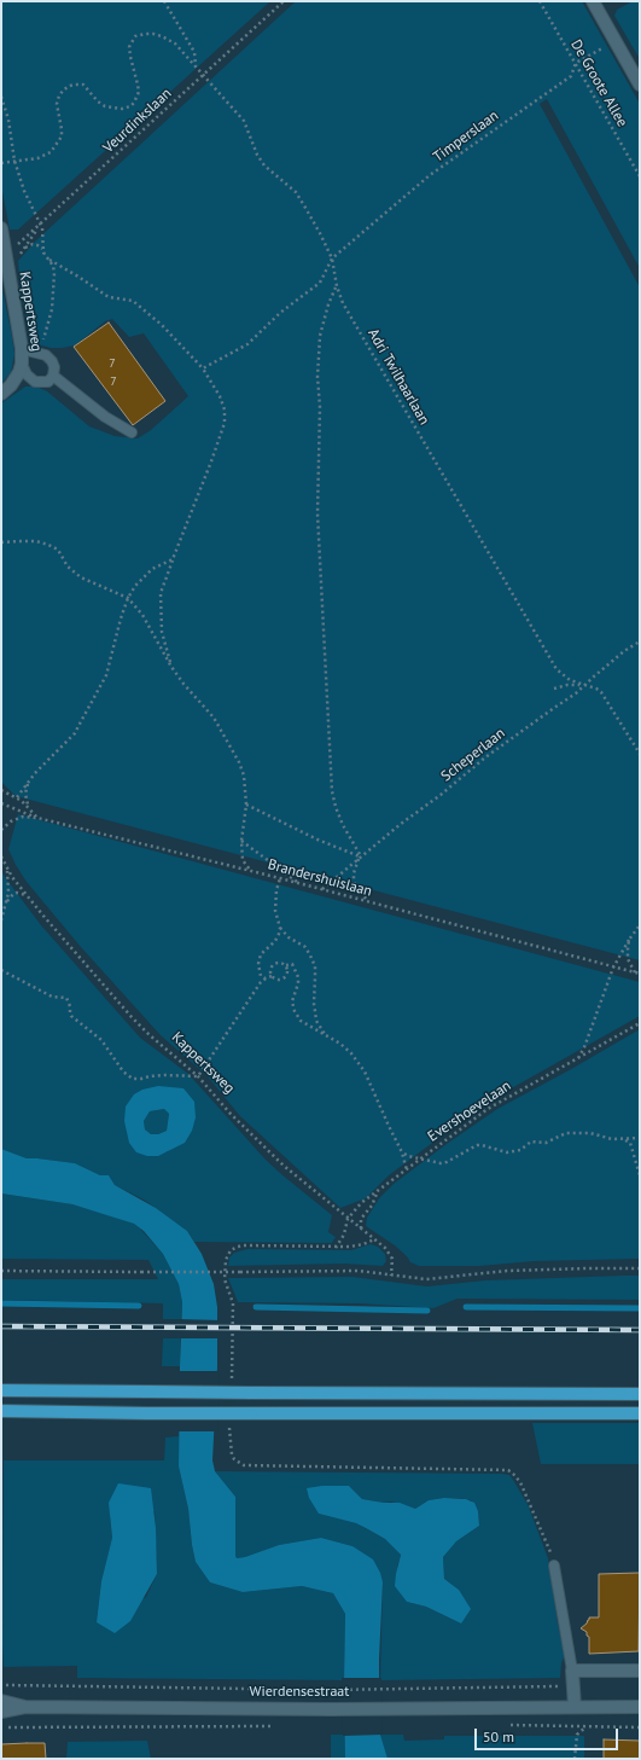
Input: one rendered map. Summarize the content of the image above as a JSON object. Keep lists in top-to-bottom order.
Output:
{
  "streets": {
    "street": ["Kappertsweg", "Wierdensestraat"],
    "path": [
      "De Groote Allee",
      "Veurdinkslaan",
      "Timperslaan",
      "Adri Twilhaarlaan",
      "Scheperlaan",
      "Brandershuislaan",
      "Evershoevelaan"
    ]
  },
  "crossings": [
    ["De Groote Allee", "Timperslaan"],
    ["Veurdinkslaan", "Kappertsweg"],
    ["Veurdinkslaan", "Adri Twilhaarlaan"],
    ["Timperslaan", "Adri Twilhaarlaan"],
    ["Kappertsweg", "Evershoevelaan"],
    ["Adri Twilhaarlaan", "Scheperlaan"],
    ["Scheperlaan", "Brandershuislaan"]
  ],
  "house_numbers": ["7", "7"],
  "scale_bar": "50 m"
}
